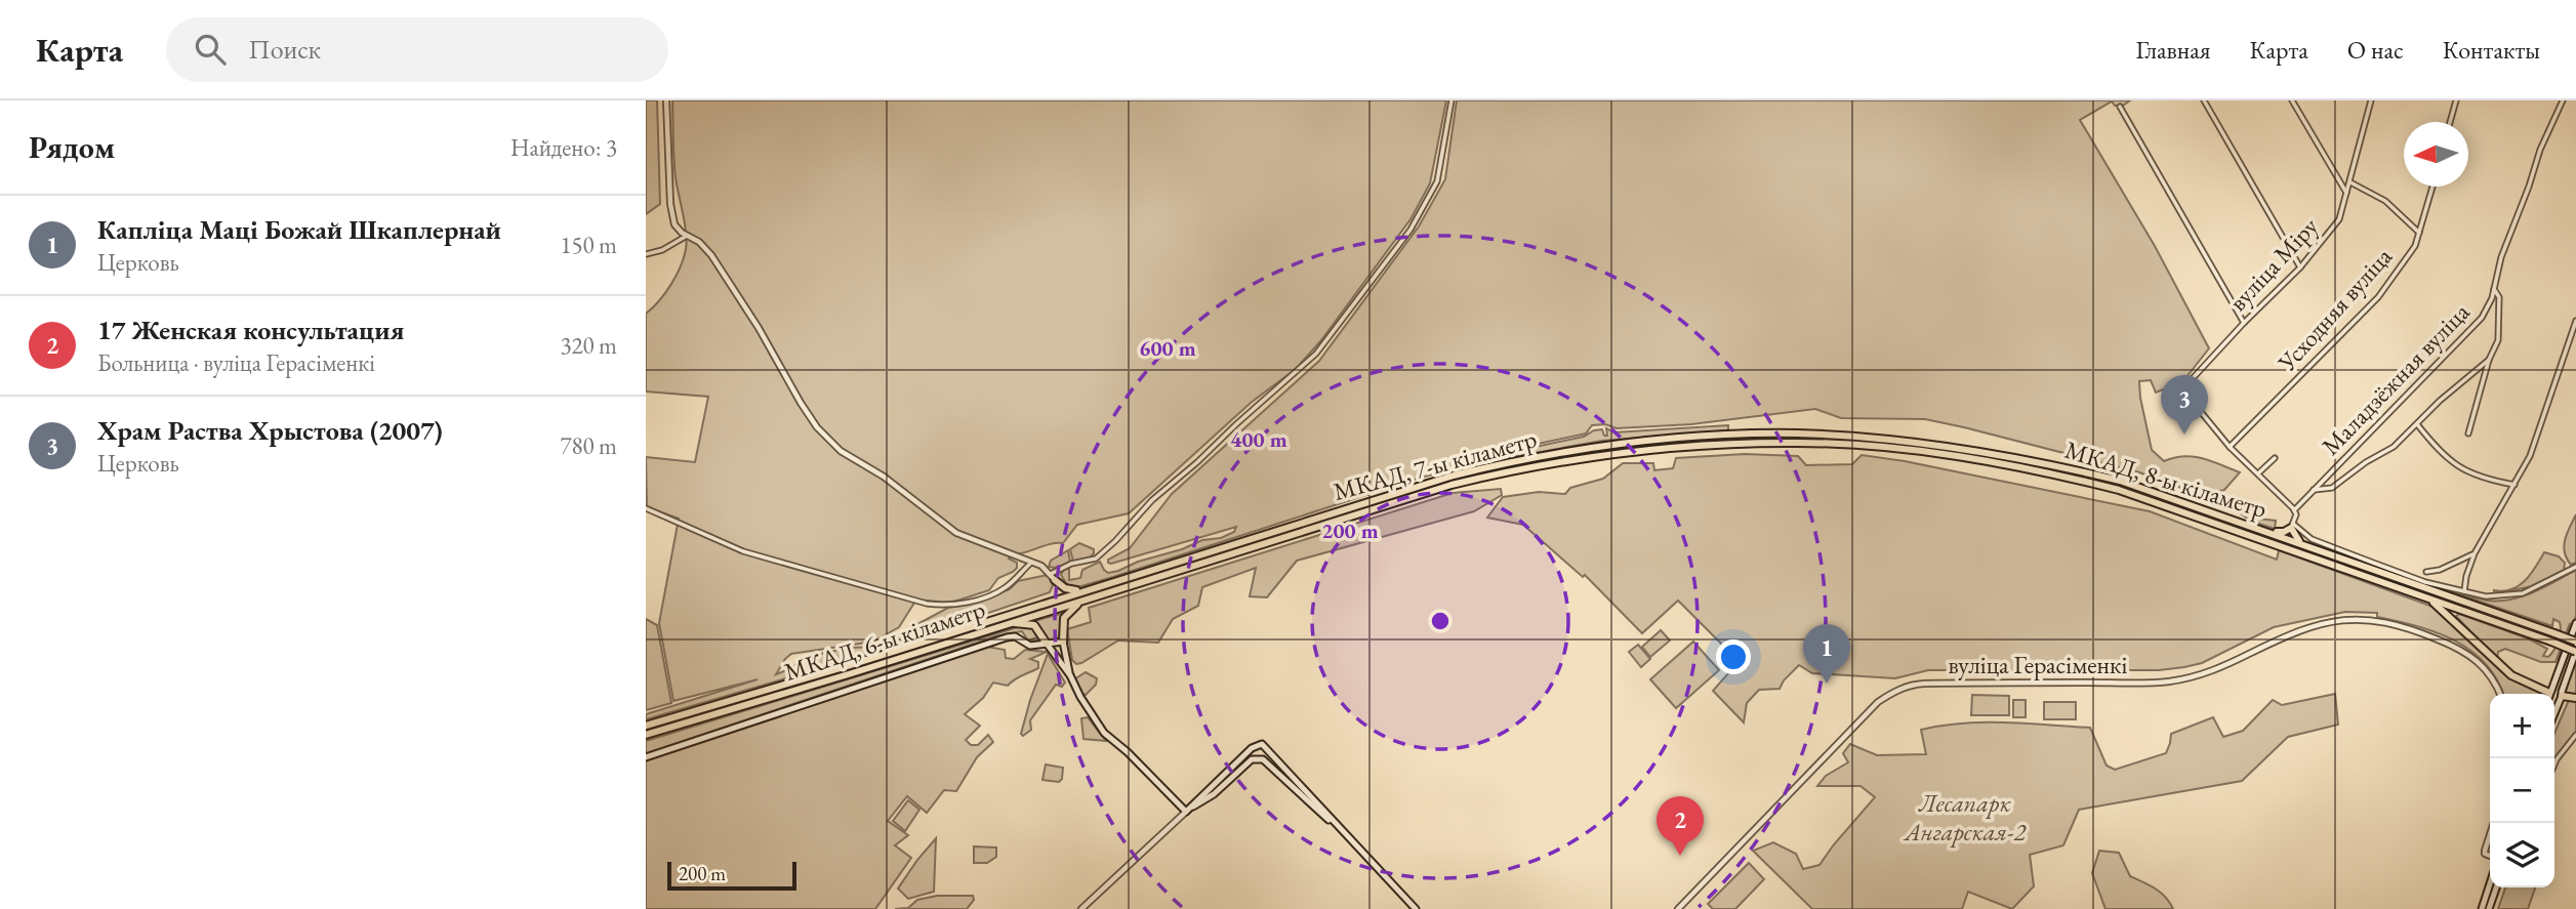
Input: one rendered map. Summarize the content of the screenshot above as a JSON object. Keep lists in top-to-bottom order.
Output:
{
  "streets": {
    "highway": ["МКАД, 7-ы кіламетр", "МКАД, 8-ы кіламетр", "МКАД, 6-ы кіламетр"],
    "street": [
      "вуліца Міру",
      "Усходняя вуліца",
      "Маладзёжная вуліца",
      "вуліца Герасіменкі"
    ]
  },
  "crossings": [
    ["вуліца Міру", "Усходняя вуліца"],
    ["МКАД, 7-ы кіламетр", "МКАД, 8-ы кіламетр"],
    ["МКАД, 7-ы кіламетр", "МКАД, 6-ы кіламетр"]
  ],
  "parks": ["Лесапарк Ангарская-2"],
  "scale_bar": "200 m",
  "north": "left",
  "page": {
    "header": "Карта",
    "search": "Поиск",
    "nav": [
      "Главная",
      "Карта",
      "О нас",
      "Контакты"
    ],
    "heading": ["Рядом", "Найдено: 3"],
    "list": [
      {
        "mark": "1",
        "name": "Капліца Маці Божай Шкаплернай",
        "note": "Церковь",
        "value": "150 m"
      },
      {
        "mark": "2",
        "name": "17 Женская консультация",
        "note": "Больница · вуліца Герасіменкі",
        "value": "320 m"
      },
      {
        "mark": "3",
        "name": "Храм Раства Хрыстова (2007)",
        "note": "Церковь",
        "value": "780 m"
      }
    ],
    "pins": ["3", "1", "2"],
    "map_buttons": ["+", "−"],
    "scale": "200 m"
  },
  "rings": ["600 m", "400 m", "200 m"]
}
